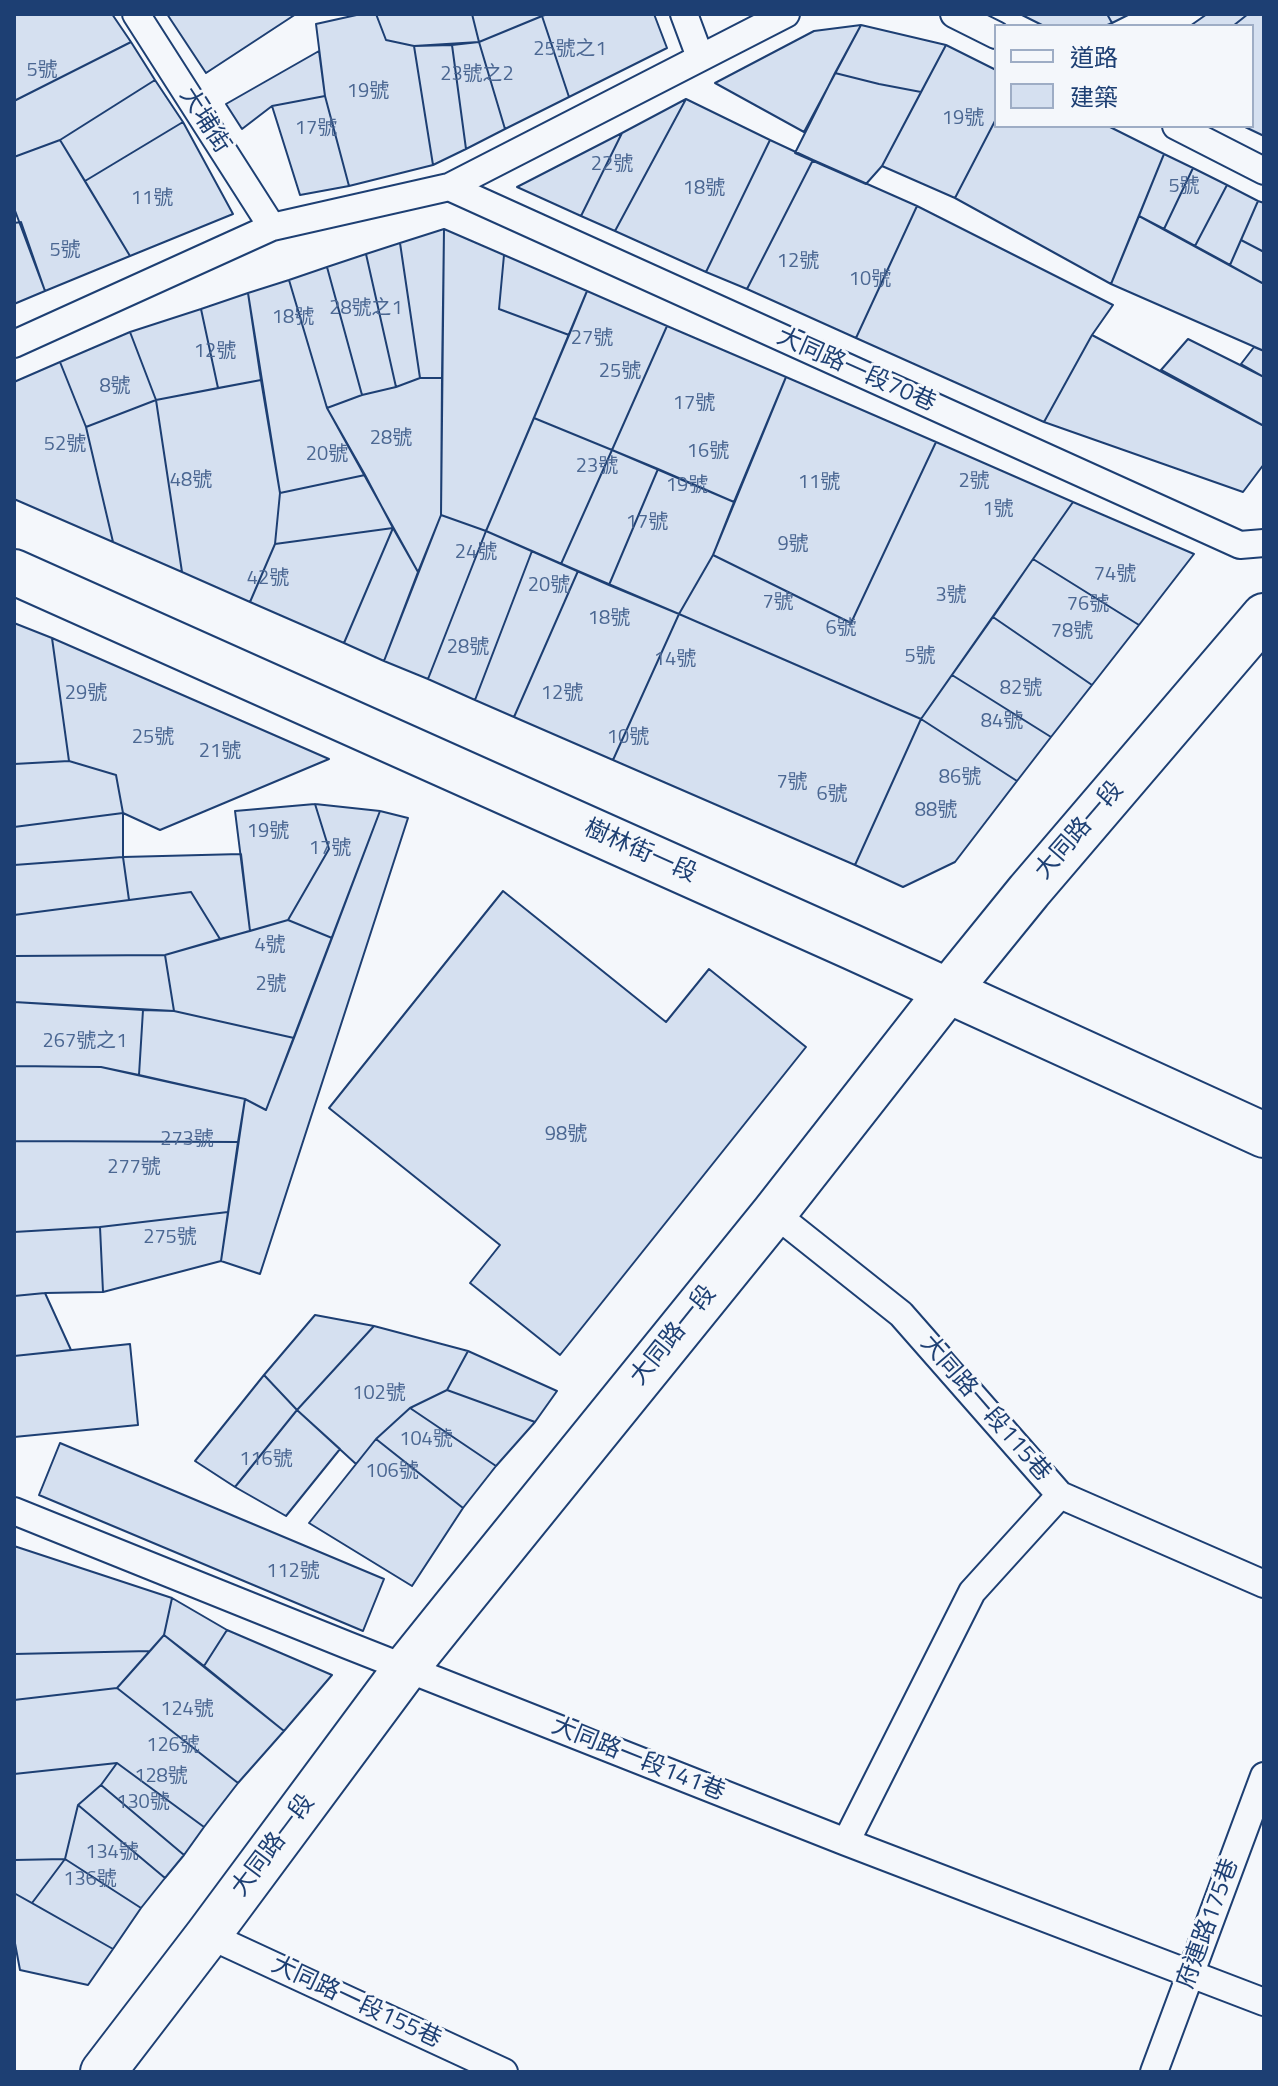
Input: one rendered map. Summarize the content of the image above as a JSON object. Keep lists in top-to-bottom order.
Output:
{
  "streets": {
    "street": ["大同路一段", "樹林街一段"],
    "lane": [
      "大埔街",
      "大同路一段70巷",
      "大同路一段115巷",
      "大同路一段141巷",
      "府連路175巷",
      "大同路一段155巷"
    ]
  },
  "crossings": [
    ["大同路一段", "樹林街一段"],
    ["大同路一段", "大同路一段115巷"],
    ["大同路一段", "大同路一段141巷"],
    ["大同路一段", "大同路一段155巷"],
    ["大同路一段141巷", "府連路175巷"]
  ],
  "house_numbers": [
    "25號之1",
    "5號",
    "23號之2",
    "19號",
    "19號",
    "17號",
    "22號",
    "5號",
    "18號",
    "11號",
    "5號",
    "12號",
    "10號",
    "28號之1",
    "18號",
    "27號",
    "12號",
    "25號",
    "8號",
    "17號",
    "28號",
    "52號",
    "16號",
    "20號",
    "23號",
    "48號",
    "2號",
    "11號",
    "19號",
    "1號",
    "17號",
    "9號",
    "24號",
    "74號",
    "42號",
    "20號",
    "3號",
    "7號",
    "76號",
    "18號",
    "6號",
    "78號",
    "28號",
    "5號",
    "14號",
    "82號",
    "29號",
    "12號",
    "84號",
    "25號",
    "10號",
    "21號",
    "86號",
    "7號",
    "6號",
    "88號",
    "19號",
    "17號",
    "4號",
    "2號",
    "267號之1",
    "98號",
    "273號",
    "277號",
    "275號",
    "102號",
    "104號",
    "116號",
    "106號",
    "112號",
    "124號",
    "126號",
    "128號",
    "130號",
    "134號",
    "136號"
  ],
  "legend": ["道路", "建築"]
}
